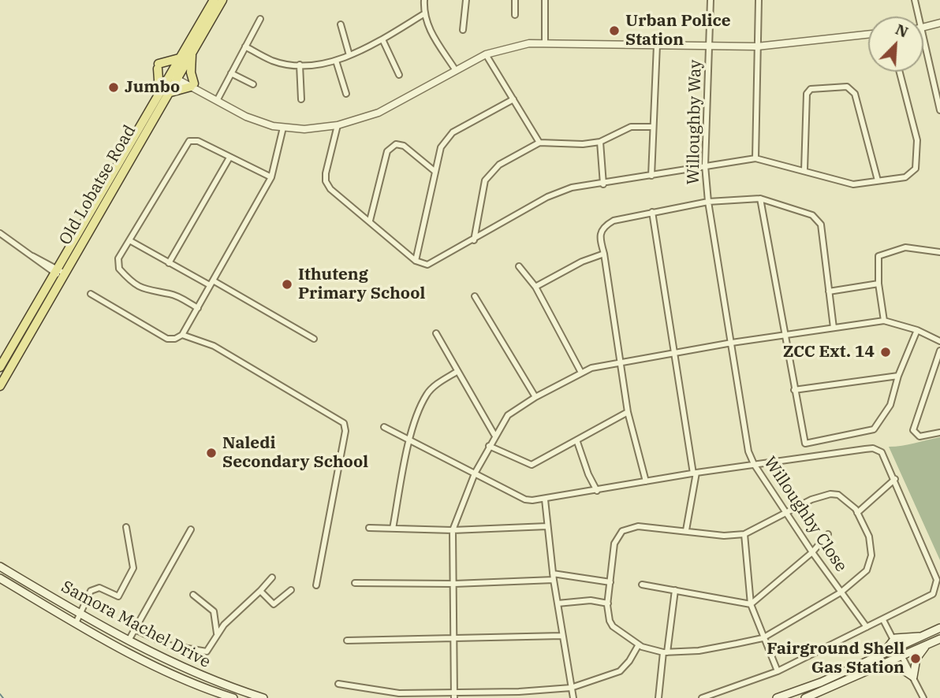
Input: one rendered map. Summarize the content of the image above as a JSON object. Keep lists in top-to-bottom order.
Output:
{
  "streets": {
    "main road": ["Old Lobatse Road", "Samora Machel Drive"],
    "street": ["Willoughby Way", "Willoughby Close"]
  },
  "crossings": [
    ["Willoughby Way", "Willoughby Close"]
  ],
  "places": [
    "Urban Police Station",
    "Jumbo",
    "Ithuteng Primary School",
    "ZCC Ext. 14",
    "Naledi Secondary School",
    "Fairground Shell Gas Station"
  ],
  "north": "top right"
}
